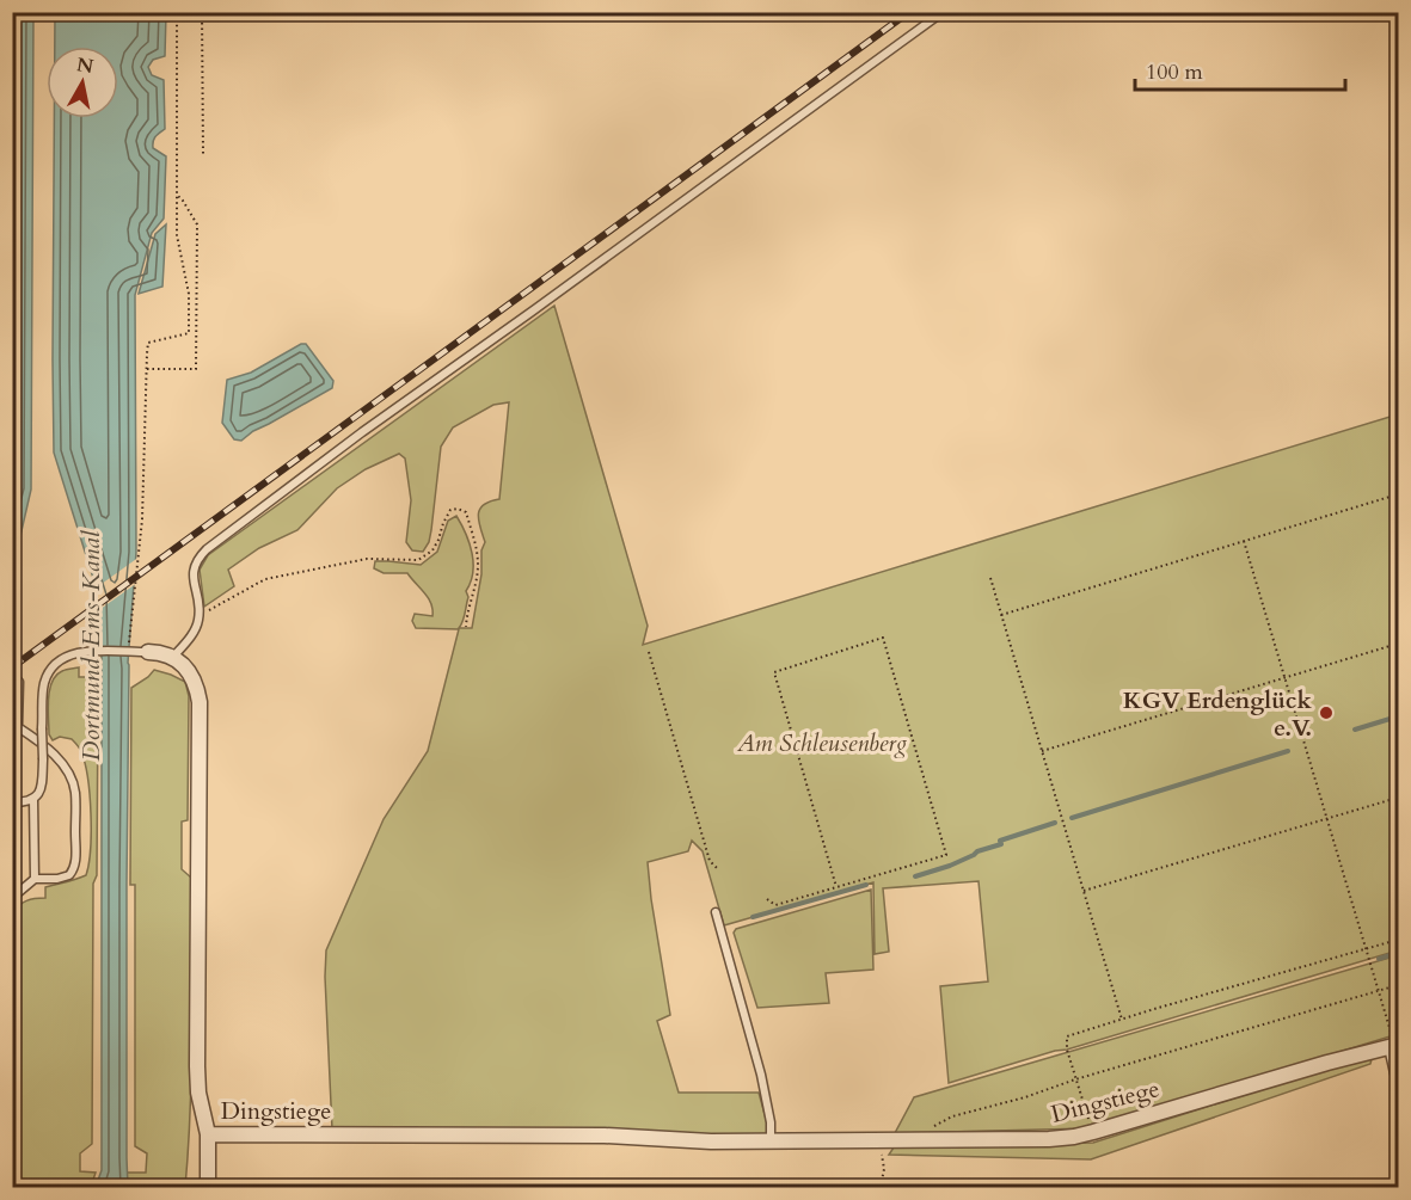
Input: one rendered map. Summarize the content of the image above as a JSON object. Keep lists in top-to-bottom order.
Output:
{
  "streets": {
    "street": ["Dingstiege"]
  },
  "water": ["Dortmund-Ems-Kanal"],
  "parks": ["Am Schleusenberg"],
  "places": ["KGV Erdenglück e.V."],
  "scale_bar": "100 m",
  "north": "top"
}
